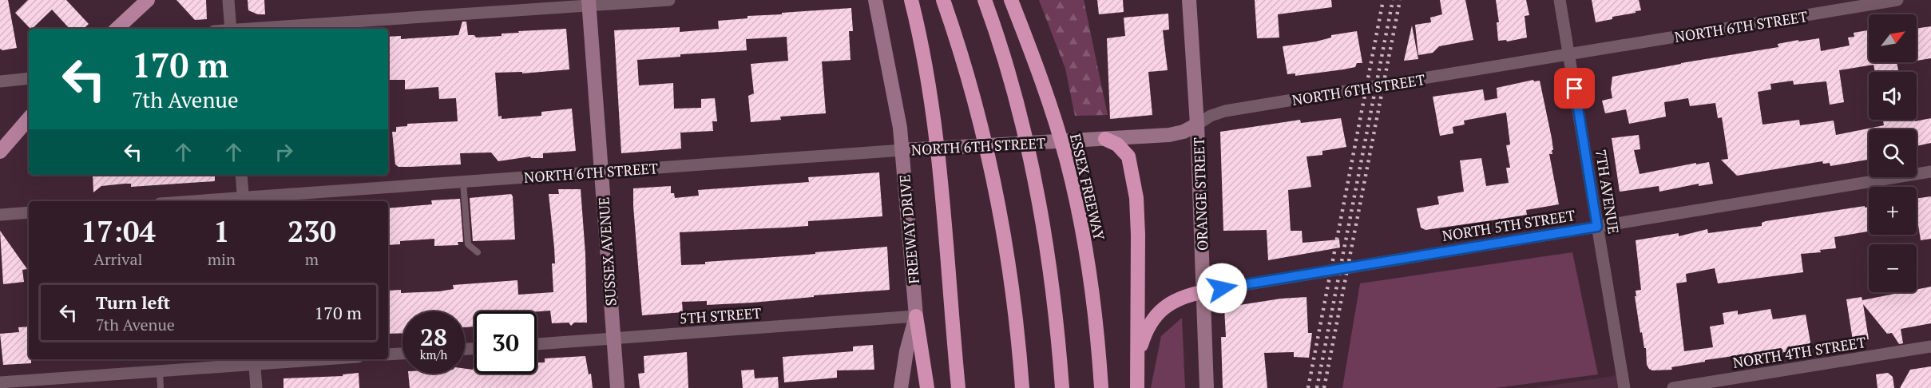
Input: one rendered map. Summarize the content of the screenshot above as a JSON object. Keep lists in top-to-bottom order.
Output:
{
  "streets": {
    "highway": ["ESSEX FREEWAY"],
    "street": [
      "NORTH 6TH STREET",
      "7TH AVENUE",
      "ORANGE STREET",
      "NORTH 5TH STREET",
      "FREEWAY DRIVE",
      "SUSSEX AVENUE",
      "5TH STREET",
      "NORTH 4TH STREET"
    ]
  },
  "crossings": [
    ["NORTH 6TH STREET", "7TH AVENUE"],
    ["NORTH 6TH STREET", "ORANGE STREET"],
    ["NORTH 6TH STREET", "FREEWAY DRIVE"],
    ["NORTH 6TH STREET", "SUSSEX AVENUE"],
    ["7TH AVENUE", "NORTH 5TH STREET"],
    ["ORANGE STREET", "NORTH 5TH STREET"],
    ["FREEWAY DRIVE", "5TH STREET"],
    ["SUSSEX AVENUE", "5TH STREET"]
  ],
  "north": "top right",
  "page": {
    "map_buttons": ["+", "−"],
    "turn": ["170 m", "7th Avenue"],
    "eta": [
      "17:04",
      "Arrival",
      "1",
      "min",
      "230",
      "m"
    ],
    "list": [
      {
        "name": "Turn left",
        "note": "7th Avenue",
        "value": "170 m"
      }
    ],
    "speed": "28 km/h",
    "limit": "30"
  }
}
